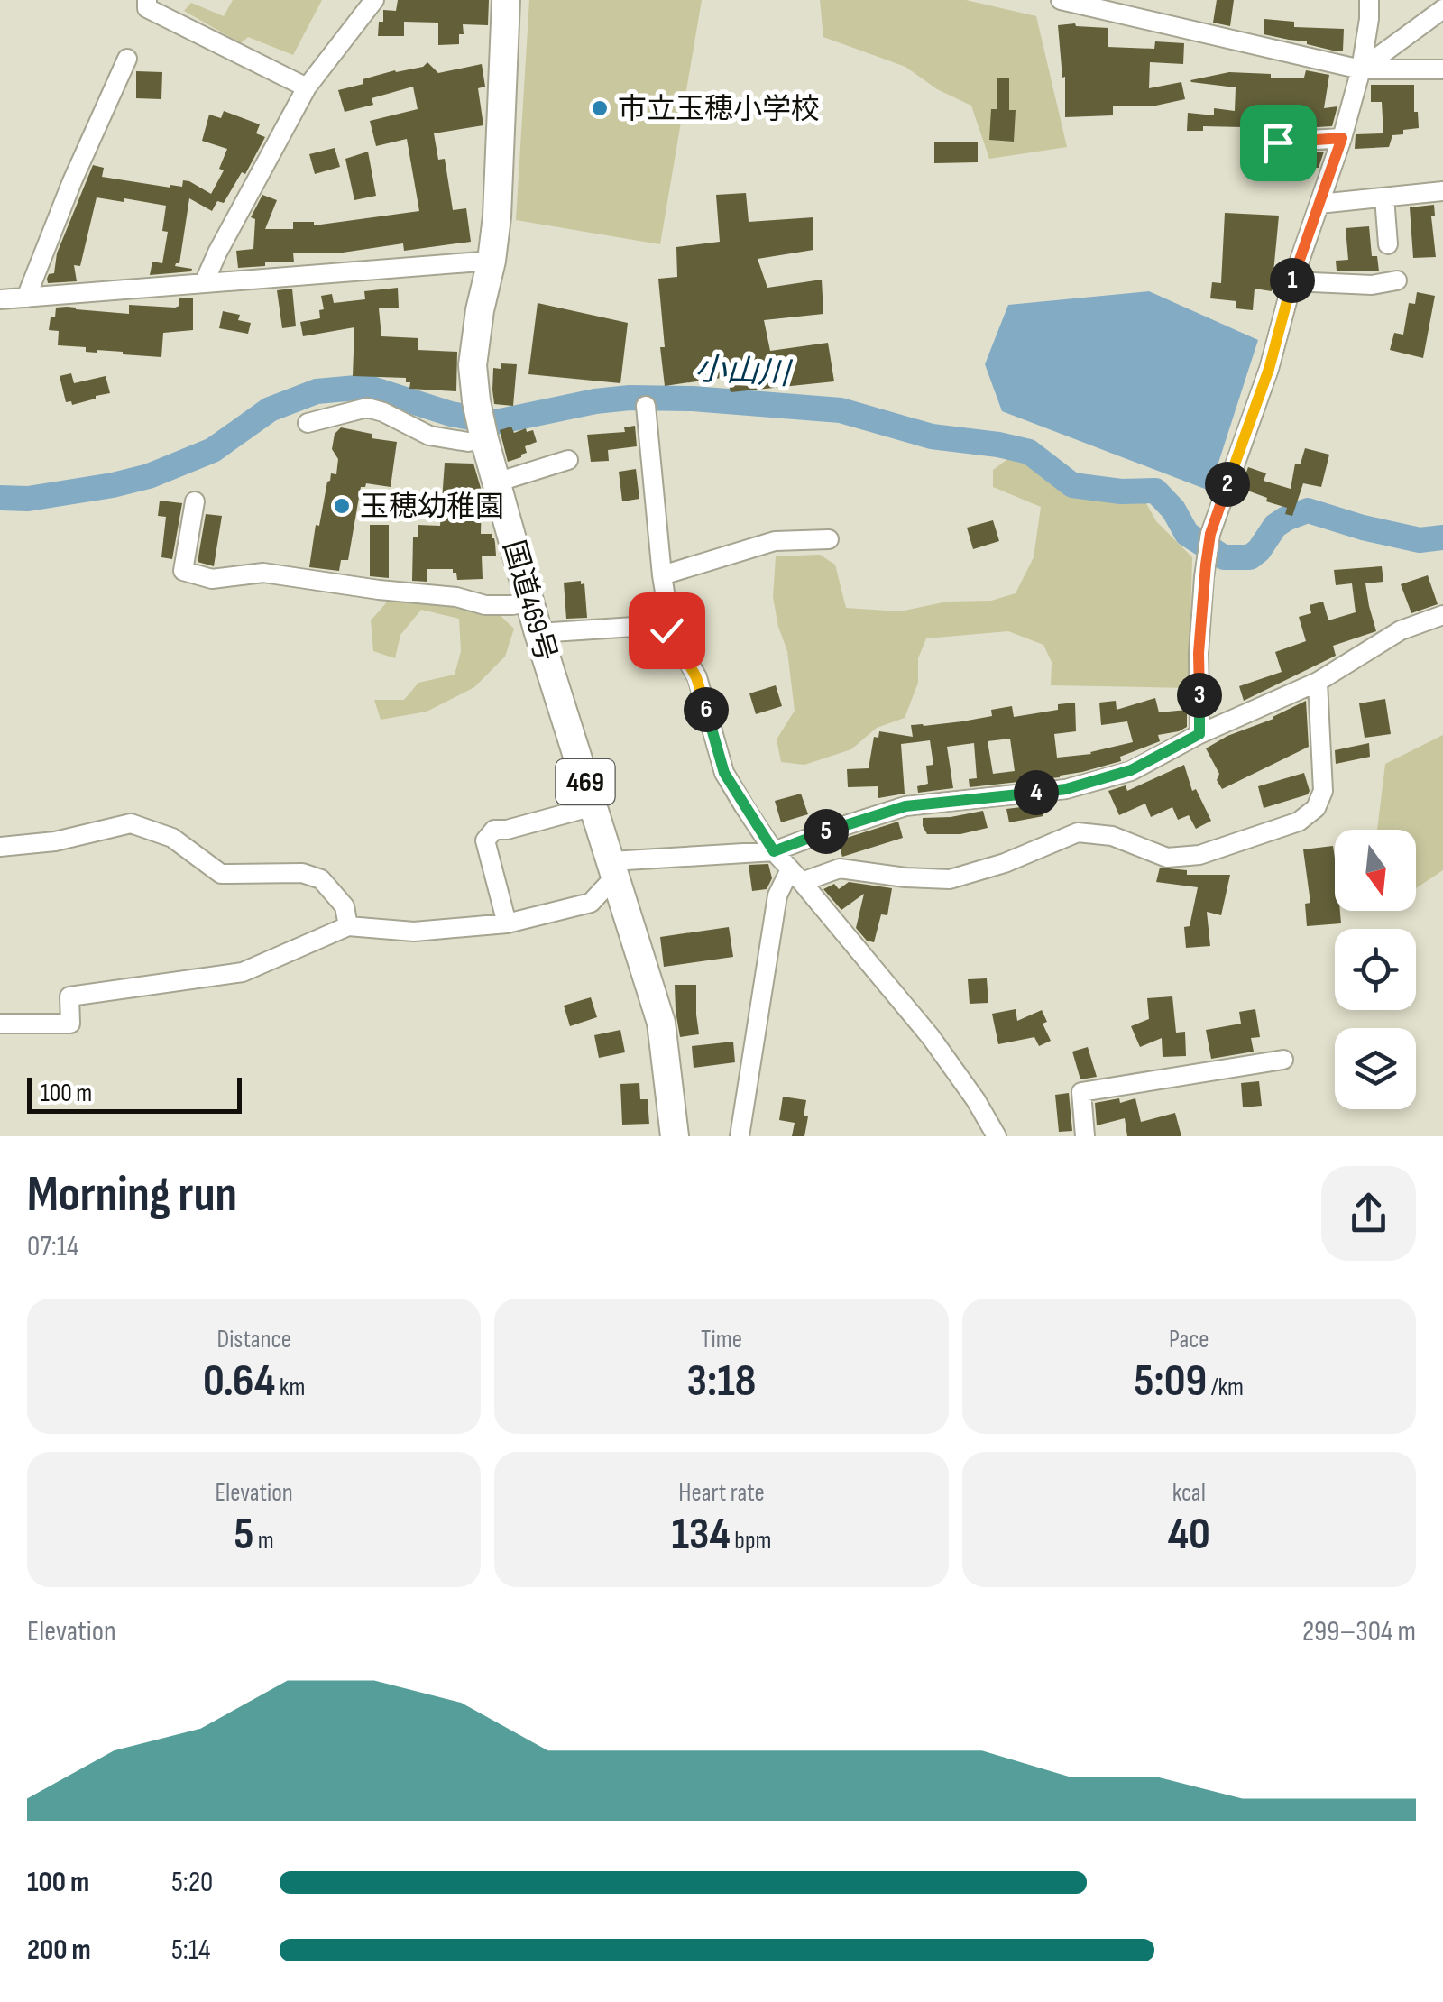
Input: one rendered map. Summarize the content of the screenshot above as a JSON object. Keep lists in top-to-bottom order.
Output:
{
  "streets": {
    "highway": ["国道469号", "469"]
  },
  "water": ["小山川"],
  "places": ["市立玉穂小学校", "玉穂幼稚園"],
  "scale_bar": "100 m",
  "north": "bottom",
  "page": {
    "pins": [
      "1",
      "2",
      "3",
      "6",
      "4",
      "5"
    ],
    "scale": "100 m",
    "heading": ["Morning run", "07:14"],
    "stats": [
      ["Distance", "0.64 km"],
      ["Time", "3:18"],
      ["Pace", "5:09 /km"],
      ["Elevation", "5 m"],
      ["Heart rate", "134 bpm"],
      ["kcal", "40"]
    ],
    "chart": ["Elevation", "299–304 m"],
    "list": [
      {
        "name": "100 m",
        "note": "5:20"
      },
      {
        "name": "200 m",
        "note": "5:14"
      }
    ]
  }
}
